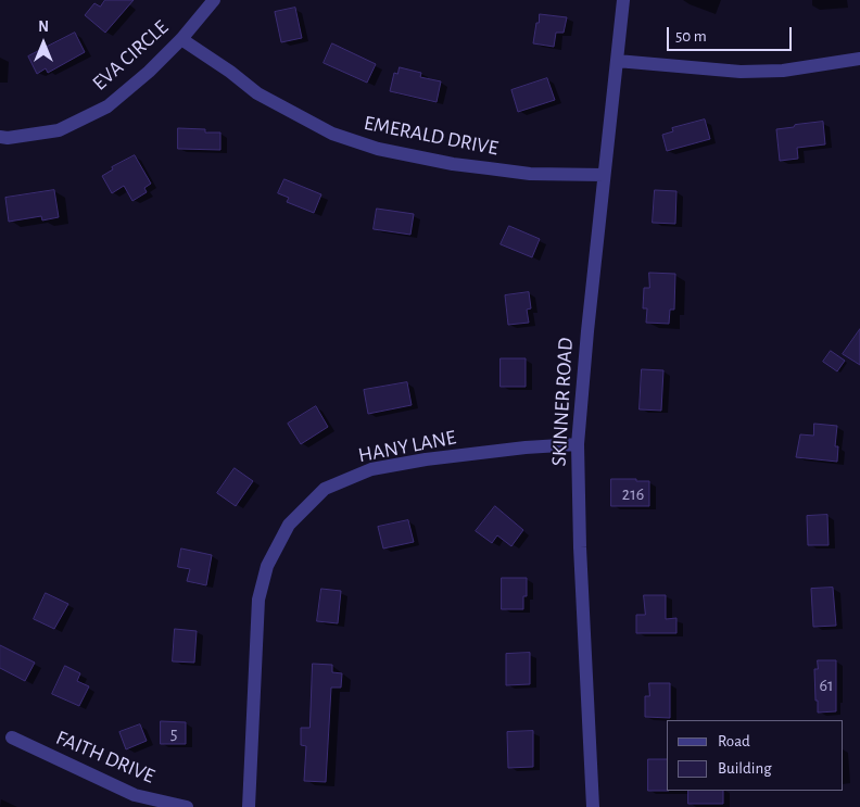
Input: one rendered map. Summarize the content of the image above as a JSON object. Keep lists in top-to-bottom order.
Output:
{
  "streets": {
    "street": [
      "EVA CIRCLE",
      "EMERALD DRIVE",
      "SKINNER ROAD",
      "HANY LANE",
      "FAITH DRIVE"
    ]
  },
  "crossings": [
    ["EVA CIRCLE", "EMERALD DRIVE"],
    ["EMERALD DRIVE", "SKINNER ROAD"],
    ["SKINNER ROAD", "HANY LANE"]
  ],
  "house_numbers": ["216", "61", "5"],
  "legend": ["Road", "Building"],
  "scale_bar": "50 m",
  "north": "top"
}
